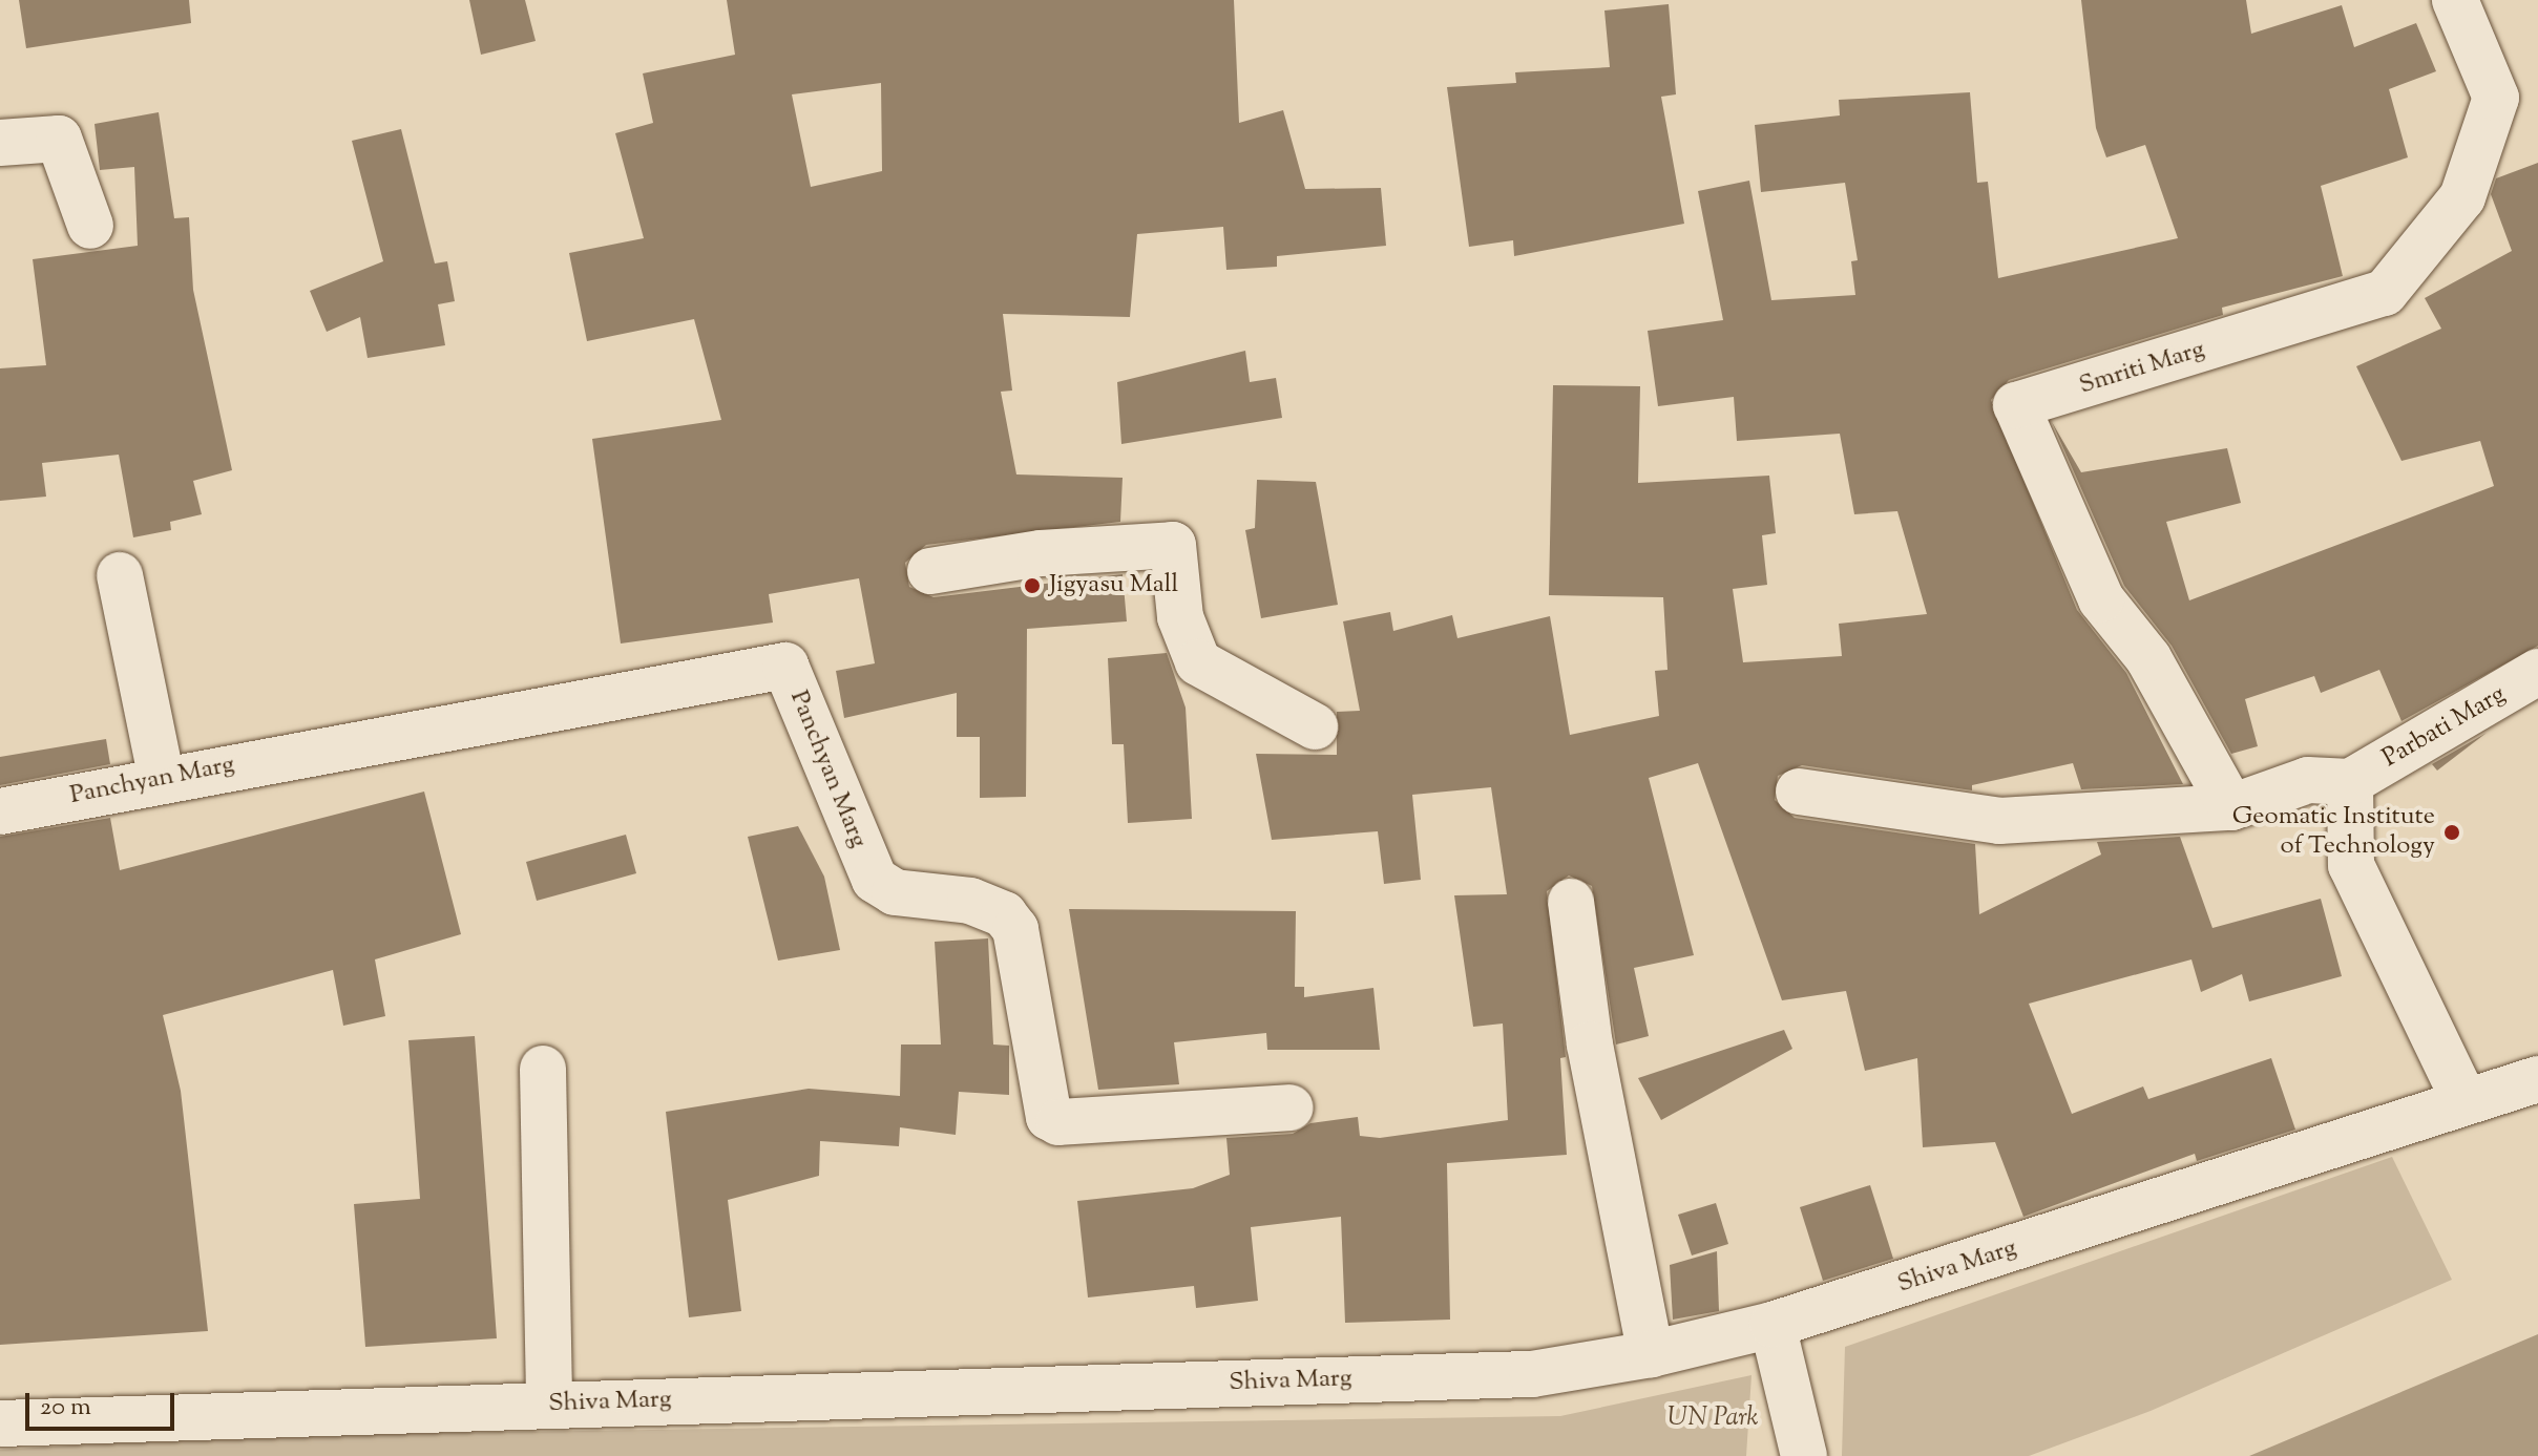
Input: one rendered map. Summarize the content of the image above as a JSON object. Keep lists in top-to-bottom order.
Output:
{
  "streets": {
    "street": [
      "Smriti Marg",
      "Parbati Marg",
      "Panchyan Marg",
      "Shiva Marg"
    ]
  },
  "parks": ["UN Park"],
  "places": ["Jigyasu Mall", "Geomatic Institute of Technology"],
  "scale_bar": "20 m"
}
